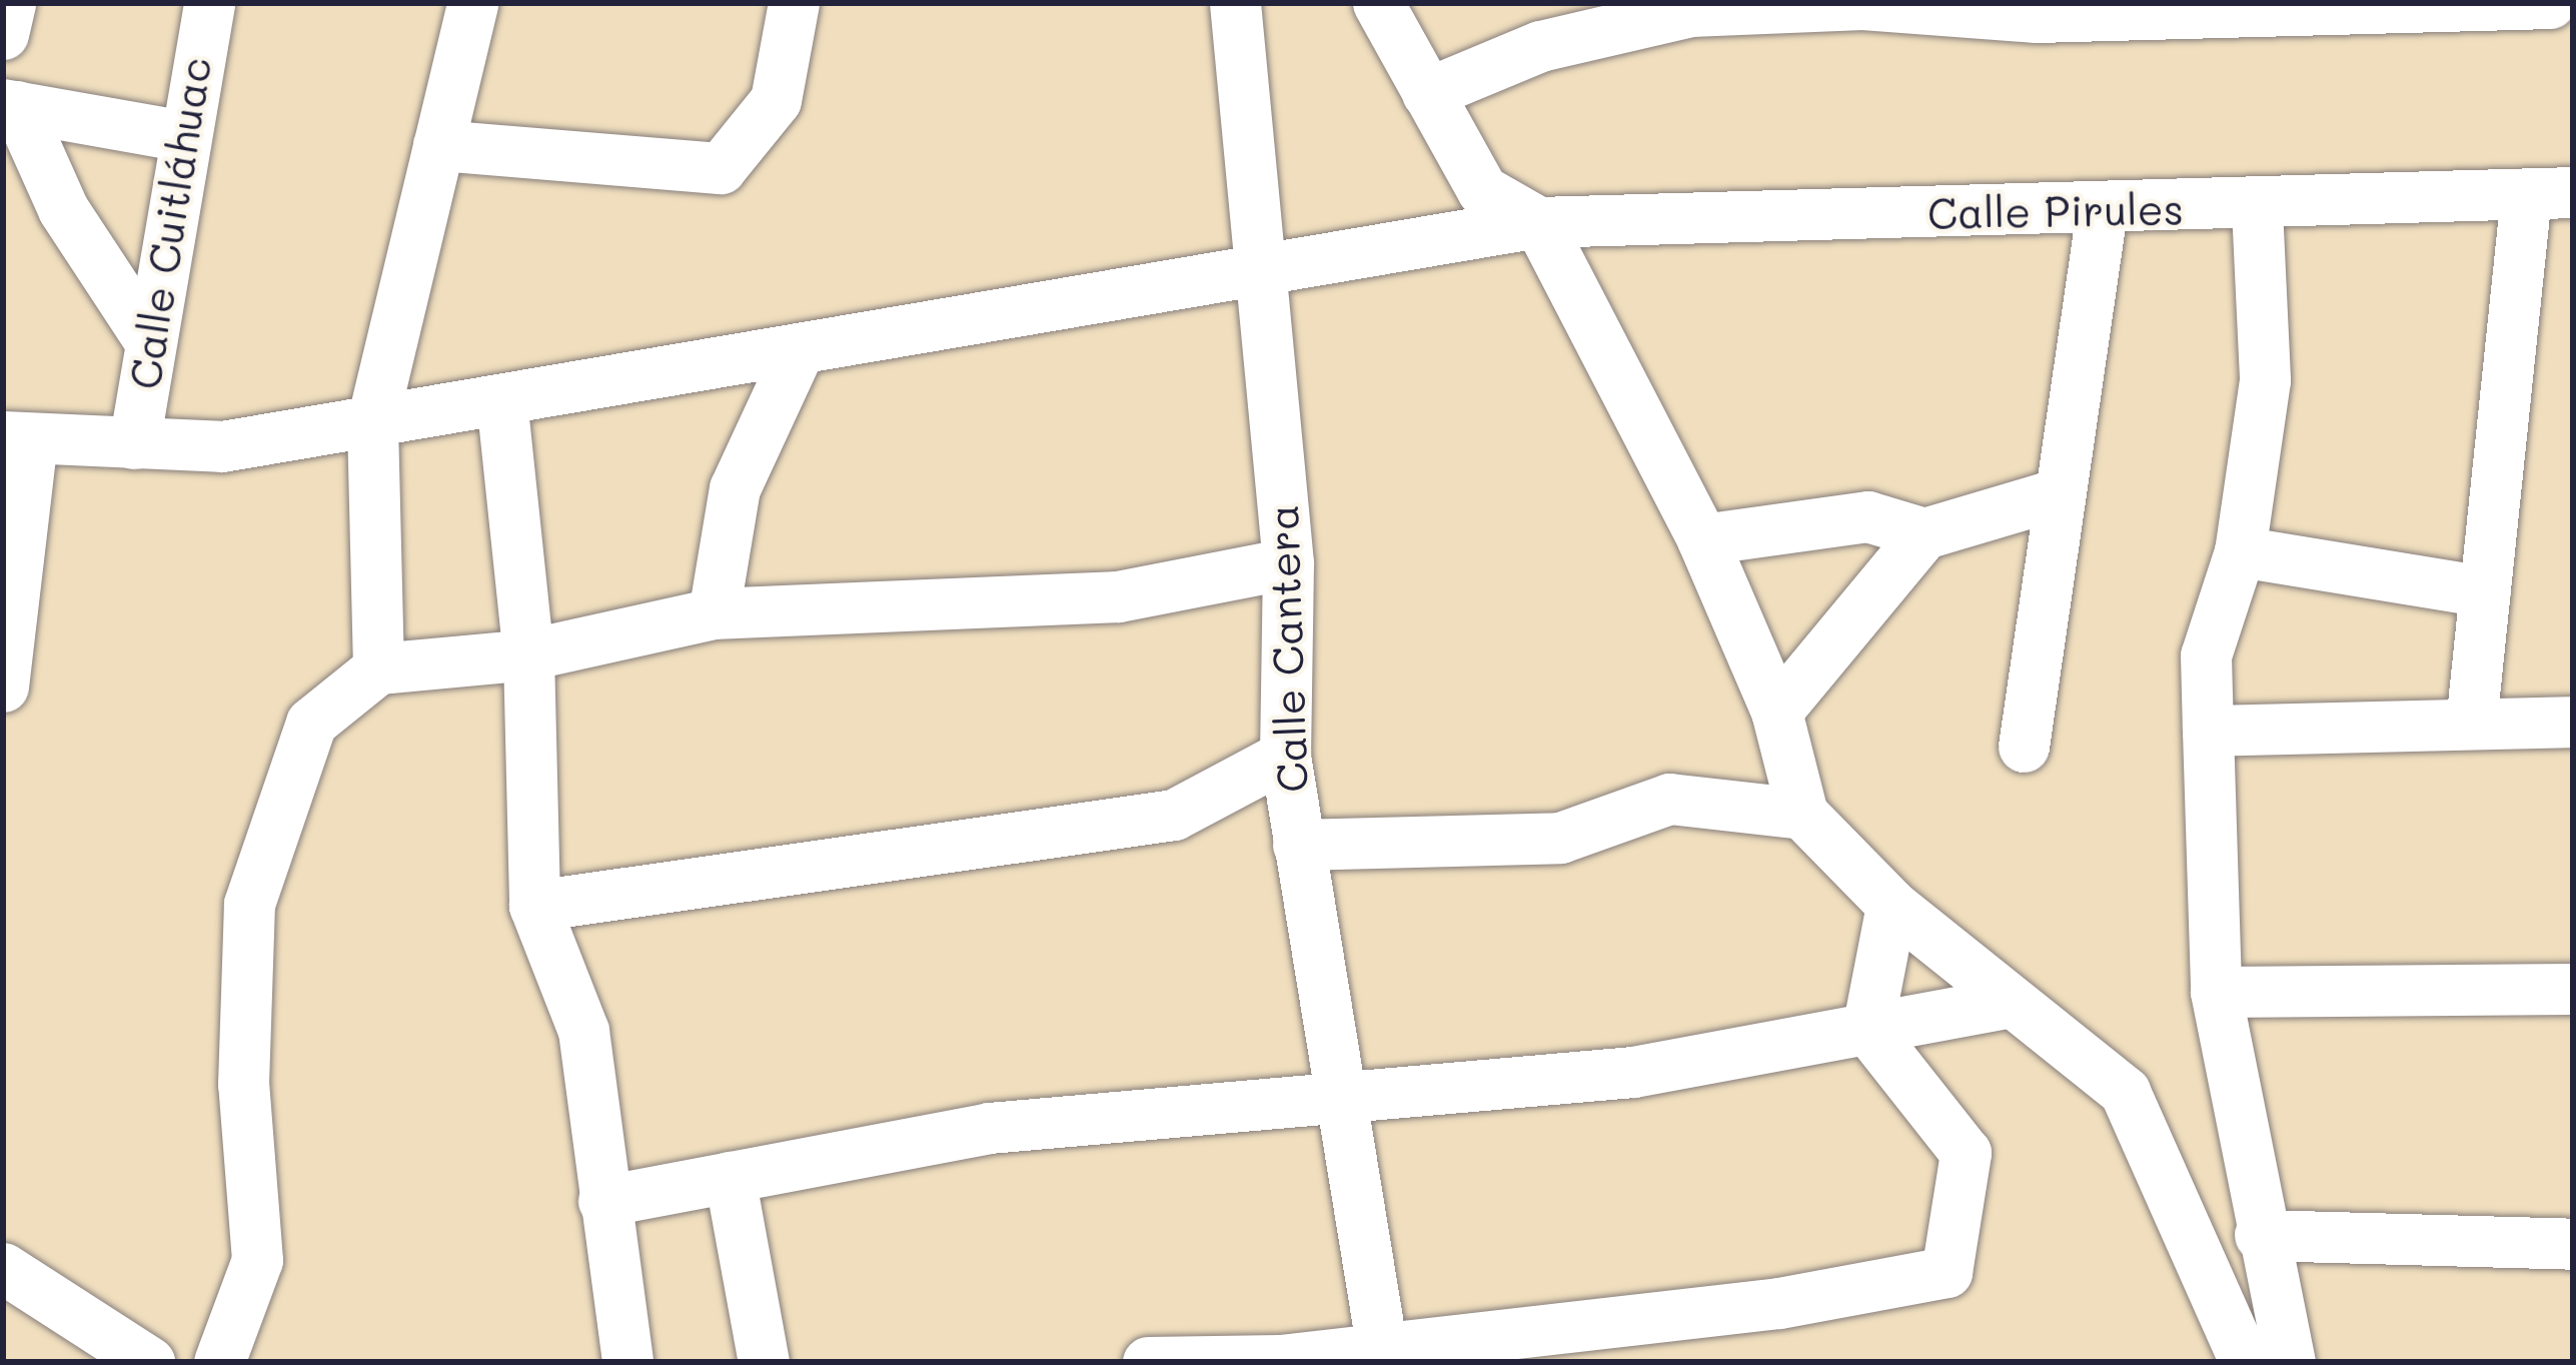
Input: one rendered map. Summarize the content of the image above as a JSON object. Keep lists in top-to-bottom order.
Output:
{
  "streets": {
    "street": ["Calle Pirules", "Calle Cuitláhuac", "Calle Cantera"]
  },
  "crossings": [
    ["Calle Pirules", "Calle Cuitláhuac"],
    ["Calle Pirules", "Calle Cantera"]
  ]
}
